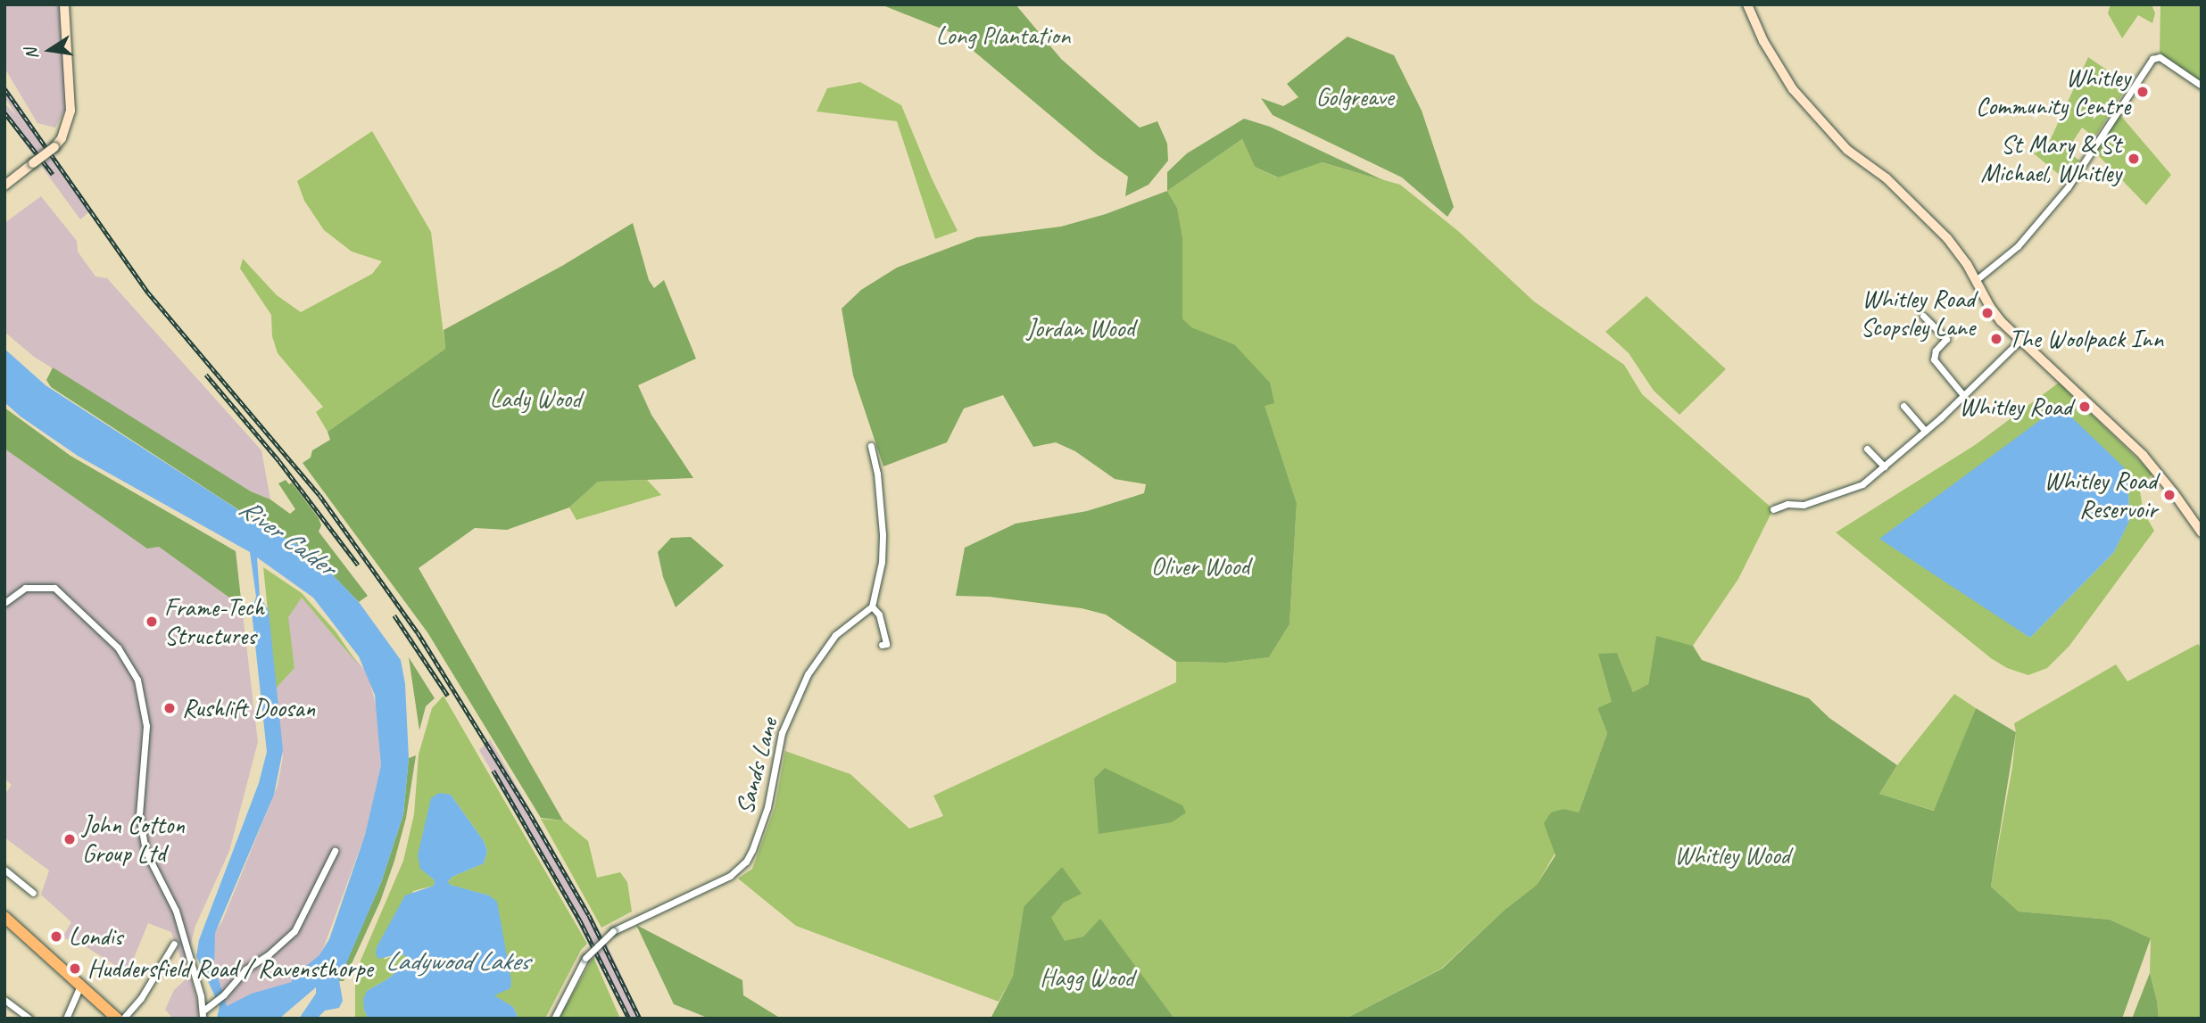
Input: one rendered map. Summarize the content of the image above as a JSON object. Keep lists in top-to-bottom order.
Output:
{
  "streets": {
    "street": ["Sands Lane"]
  },
  "water": ["River Calder", "Ladywood Lakes"],
  "parks": [
    "Long Plantation",
    "Golgreave",
    "Jordan Wood",
    "Lady Wood",
    "Oliver Wood",
    "Whitley Wood",
    "Hagg Wood"
  ],
  "places": [
    "Whitley Community Centre",
    "St Mary & St Michael, Whitley",
    "Whitley Road Scopsley Lane",
    "The Woolpack Inn",
    "Whitley Road",
    "Whitley Road Reservoir",
    "Frame-Tech Structures",
    "Rushlift Doosan",
    "John Cotton Group Ltd",
    "Londis",
    "Huddersfield Road / Ravensthorpe"
  ],
  "north": "left"
}
